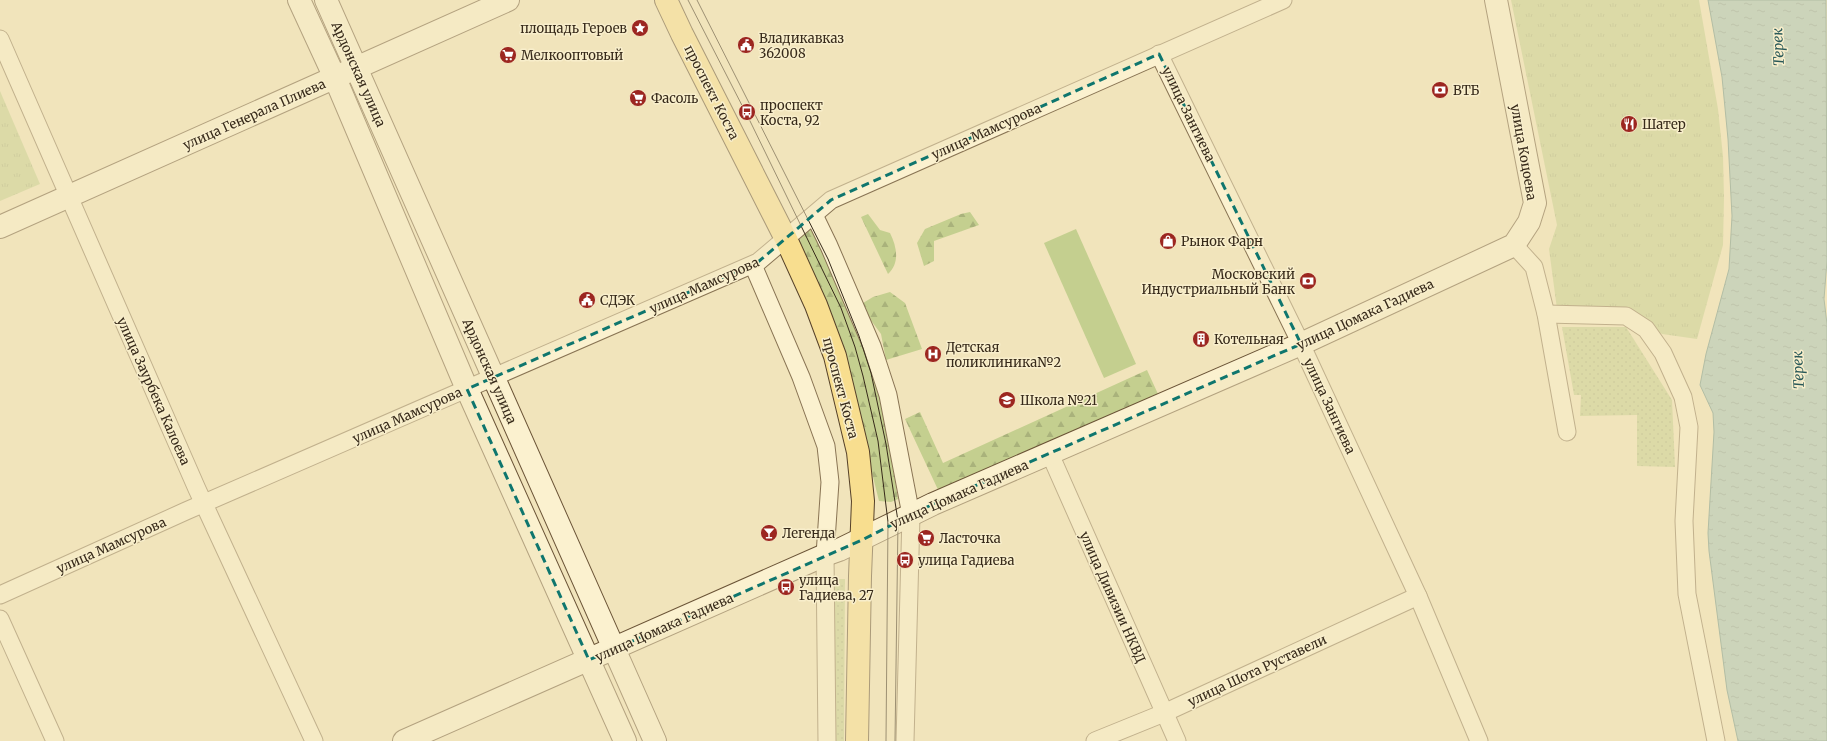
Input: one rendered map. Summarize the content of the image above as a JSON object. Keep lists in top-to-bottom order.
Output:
{
  "streets": {
    "main road": [
      "Ардонская улица",
      "проспект Коста",
      "улица Генерала Плиева",
      "улица Коцоева",
      "улица Цомака Гадиева"
    ],
    "street": [
      "улица Зангиева",
      "улица Мамсурова",
      "улица Заурбека Калоева",
      "улица Дивизии НКВД",
      "улица Шота Руставели"
    ]
  },
  "crossings": [
    ["Ардонская улица", "улица Генерала Плиева"],
    ["Ардонская улица", "улица Мамсурова"],
    ["Ардонская улица", "улица Цомака Гадиева"],
    ["проспект Коста", "улица Мамсурова"],
    ["проспект Коста", "улица Цомака Гадиева"],
    ["улица Генерала Плиева", "улица Заурбека Калоева"],
    ["улица Зангиева", "улица Мамсурова"],
    ["улица Зангиева", "улица Цомака Гадиева"],
    ["улица Зангиева", "улица Шота Руставели"],
    ["улица Мамсурова", "улица Заурбека Калоева"],
    ["улица Коцоева", "улица Цомака Гадиева"],
    ["улица Цомака Гадиева", "улица Дивизии НКВД"],
    ["улица Дивизии НКВД", "улица Шота Руставели"]
  ],
  "water": ["Терек"],
  "places": {
    "place": ["площадь Героев"],
    "public building": ["Владикавказ 362008", "СДЭК"],
    "supermarket": ["Мелкооптовый", "Фасоль", "Ласточка"],
    "bank": ["ВТБ", "Московский Индустриальный Банк"],
    "bus stop": ["проспект Коста, 92", "улица Гадиева", "улица Гадиева, 27"],
    "restaurant": ["Шатер"],
    "shop": ["Рынок Фарн"],
    "building": ["Котельная"],
    "hospital": ["Детская поликлиника№2"],
    "school or university": ["Школа №21"],
    "bar": ["Легенда"]
  }
}
